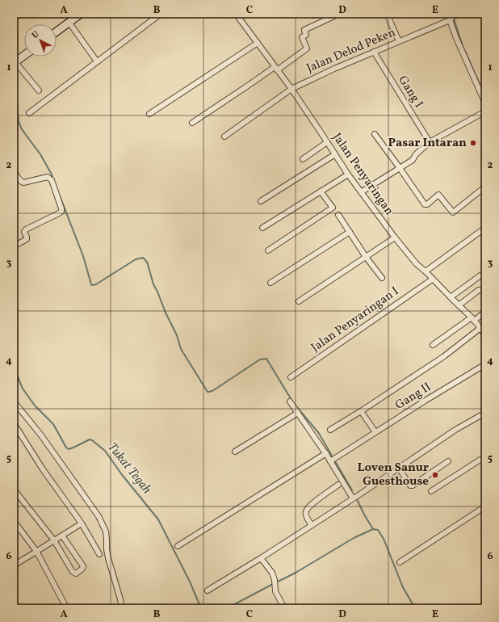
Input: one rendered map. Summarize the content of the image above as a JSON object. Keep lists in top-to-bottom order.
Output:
{
  "streets": {
    "street": [
      "Jalan Delod Peken",
      "Gang I",
      "Jalan Penyaringan",
      "Jalan Penyaringan I",
      "Gang II"
    ]
  },
  "crossings": [
    ["Jalan Delod Peken", "Gang I"],
    ["Jalan Delod Peken", "Jalan Penyaringan"],
    ["Jalan Penyaringan", "Jalan Penyaringan I"]
  ],
  "water": ["Tukat Tegah"],
  "places": ["Pasar Intaran", "Loven Sanur Guesthouse"],
  "north": "top left",
  "grid": {
    "columns": [
      "A",
      "B",
      "C",
      "D",
      "E"
    ],
    "rows": [
      "1",
      "2",
      "3",
      "4",
      "5",
      "6"
    ]
  }
}
